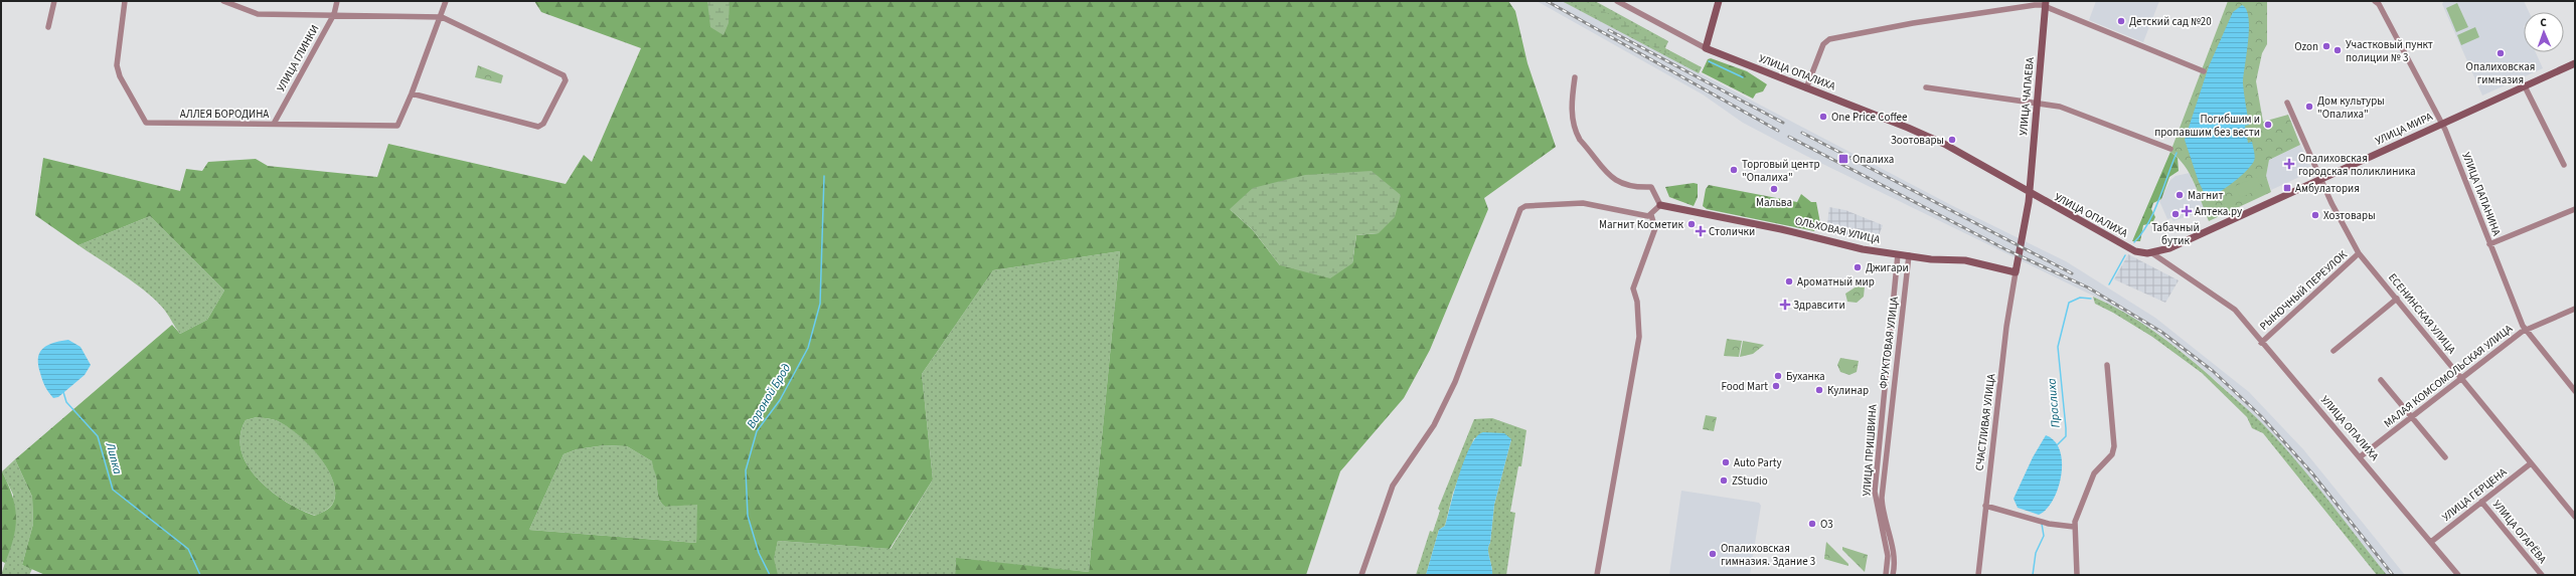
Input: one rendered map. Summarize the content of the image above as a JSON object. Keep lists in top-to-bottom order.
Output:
{
  "streets": {
    "street": [
      "УЛИЦА ГЛИНКИ",
      "УЛИЦА ОПАЛИХА",
      "УЛИЦА ЧАПАЕВА",
      "АЛЛЕЯ БОРОДИНА",
      "УЛИЦА МИРА",
      "УЛИЦА ПАПАНИНА",
      "ОЛЬХОВАЯ УЛИЦА",
      "РЫНОЧНЫЙ ПЕРЕУЛОК",
      "ЕСЕНИНСКАЯ УЛИЦА",
      "ФРУКТОВАЯ УЛИЦА",
      "МАЛАЯ КОМСОМОЛЬСКАЯ УЛИЦА",
      "СЧАСТЛИВАЯ УЛИЦА",
      "УЛИЦА ПРИШВИНА",
      "УЛИЦА ГЕРЦЕНА",
      "УЛИЦА ОГАРЁВА"
    ]
  },
  "crossings": [
    ["УЛИЦА ГЛИНКИ", "АЛЛЕЯ БОРОДИНА"],
    ["УЛИЦА ОПАЛИХА", "УЛИЦА ЧАПАЕВА"],
    ["УЛИЦА ОПАЛИХА", "УЛИЦА МИРА"],
    ["УЛИЦА ОПАЛИХА", "РЫНОЧНЫЙ ПЕРЕУЛОК"],
    ["УЛИЦА ОПАЛИХА", "МАЛАЯ КОМСОМОЛЬСКАЯ УЛИЦА"],
    ["УЛИЦА ОПАЛИХА", "УЛИЦА ГЕРЦЕНА"],
    ["УЛИЦА ЧАПАЕВА", "ОЛЬХОВАЯ УЛИЦА"],
    ["УЛИЦА ЧАПАЕВА", "СЧАСТЛИВАЯ УЛИЦА"],
    ["УЛИЦА МИРА", "УЛИЦА ПАПАНИНА"],
    ["УЛИЦА МИРА", "ЕСЕНИНСКАЯ УЛИЦА"],
    ["УЛИЦА ПАПАНИНА", "МАЛАЯ КОМСОМОЛЬСКАЯ УЛИЦА"],
    ["ОЛЬХОВАЯ УЛИЦА", "ФРУКТОВАЯ УЛИЦА"],
    ["ОЛЬХОВАЯ УЛИЦА", "СЧАСТЛИВАЯ УЛИЦА"],
    ["ОЛЬХОВАЯ УЛИЦА", "УЛИЦА ПРИШВИНА"],
    ["РЫНОЧНЫЙ ПЕРЕУЛОК", "ЕСЕНИНСКАЯ УЛИЦА"],
    ["ЕСЕНИНСКАЯ УЛИЦА", "МАЛАЯ КОМСОМОЛЬСКАЯ УЛИЦА"],
    ["ЕСЕНИНСКАЯ УЛИЦА", "УЛИЦА ГЕРЦЕНА"],
    ["УЛИЦА ГЕРЦЕНА", "УЛИЦА ОГАРЁВА"]
  ],
  "water": ["Вороной Брод", "Праслиха", "Липка"],
  "places": {
    "other": [
      "Детский сад №20",
      "Ozon",
      "Участковый пункт полиции № 3",
      "Опалиховская гимназия",
      "Дом культуры \"Опалиха\"",
      "One Price Coffee",
      "Погибшим и пропавшим без вести",
      "Зоотовары",
      "Торговый центр \"Опалиха\"",
      "Мальва",
      "Магнит",
      "Табачный бутик",
      "Хозтовары",
      "Магнит Косметик",
      "Джигари",
      "Ароматный мир",
      "Буханка",
      "Food Mart",
      "Кулинар",
      "Auto Party",
      "ZStudio",
      "О3",
      "Опалиховская гимназия. Здание 3"
    ],
    "transit": ["Опалиха", "Амбулатория"],
    "health": [
      "Опалиховская городская поликлиника",
      "Аптека.ру",
      "Столички",
      "Здравсити"
    ]
  },
  "north": "top"
}
